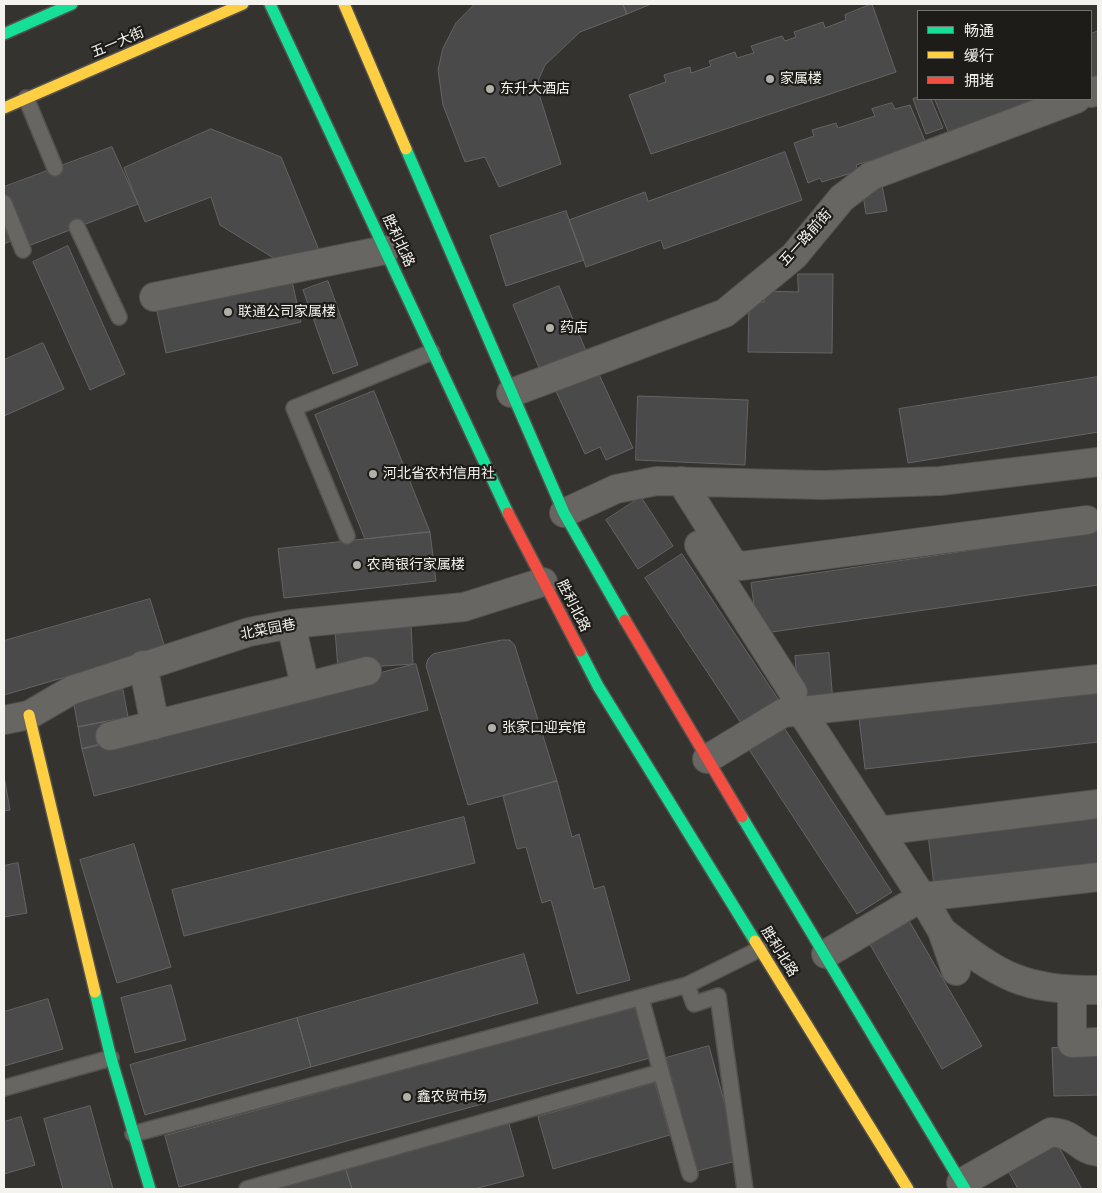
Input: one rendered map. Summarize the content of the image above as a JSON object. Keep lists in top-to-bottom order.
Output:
{
  "streets": {
    "main road": ["五一大街", "胜利北路"],
    "street": ["五一路前街", "北菜园巷"]
  },
  "crossings": [
    ["胜利北路", "北菜园巷"]
  ],
  "places": [
    "家属楼",
    "东升大酒店",
    "联通公司家属楼",
    "药店",
    "河北省农村信用社",
    "农商银行家属楼",
    "张家口迎宾馆",
    "鑫农贸市场"
  ],
  "legend": ["畅通", "缓行", "拥堵"]
}
